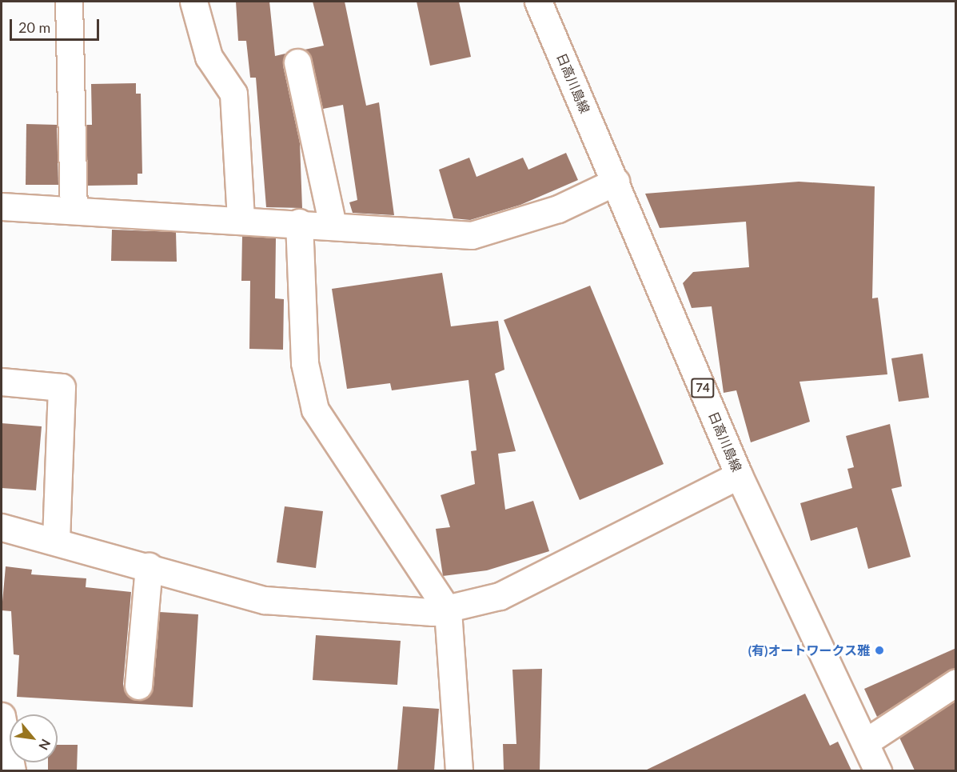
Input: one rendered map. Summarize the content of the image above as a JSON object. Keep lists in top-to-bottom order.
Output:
{
  "streets": {
    "street": ["日高川島線", "74"]
  },
  "places": ["(有)オートワークス雅"],
  "scale_bar": "20 m",
  "north": "bottom right"
}
